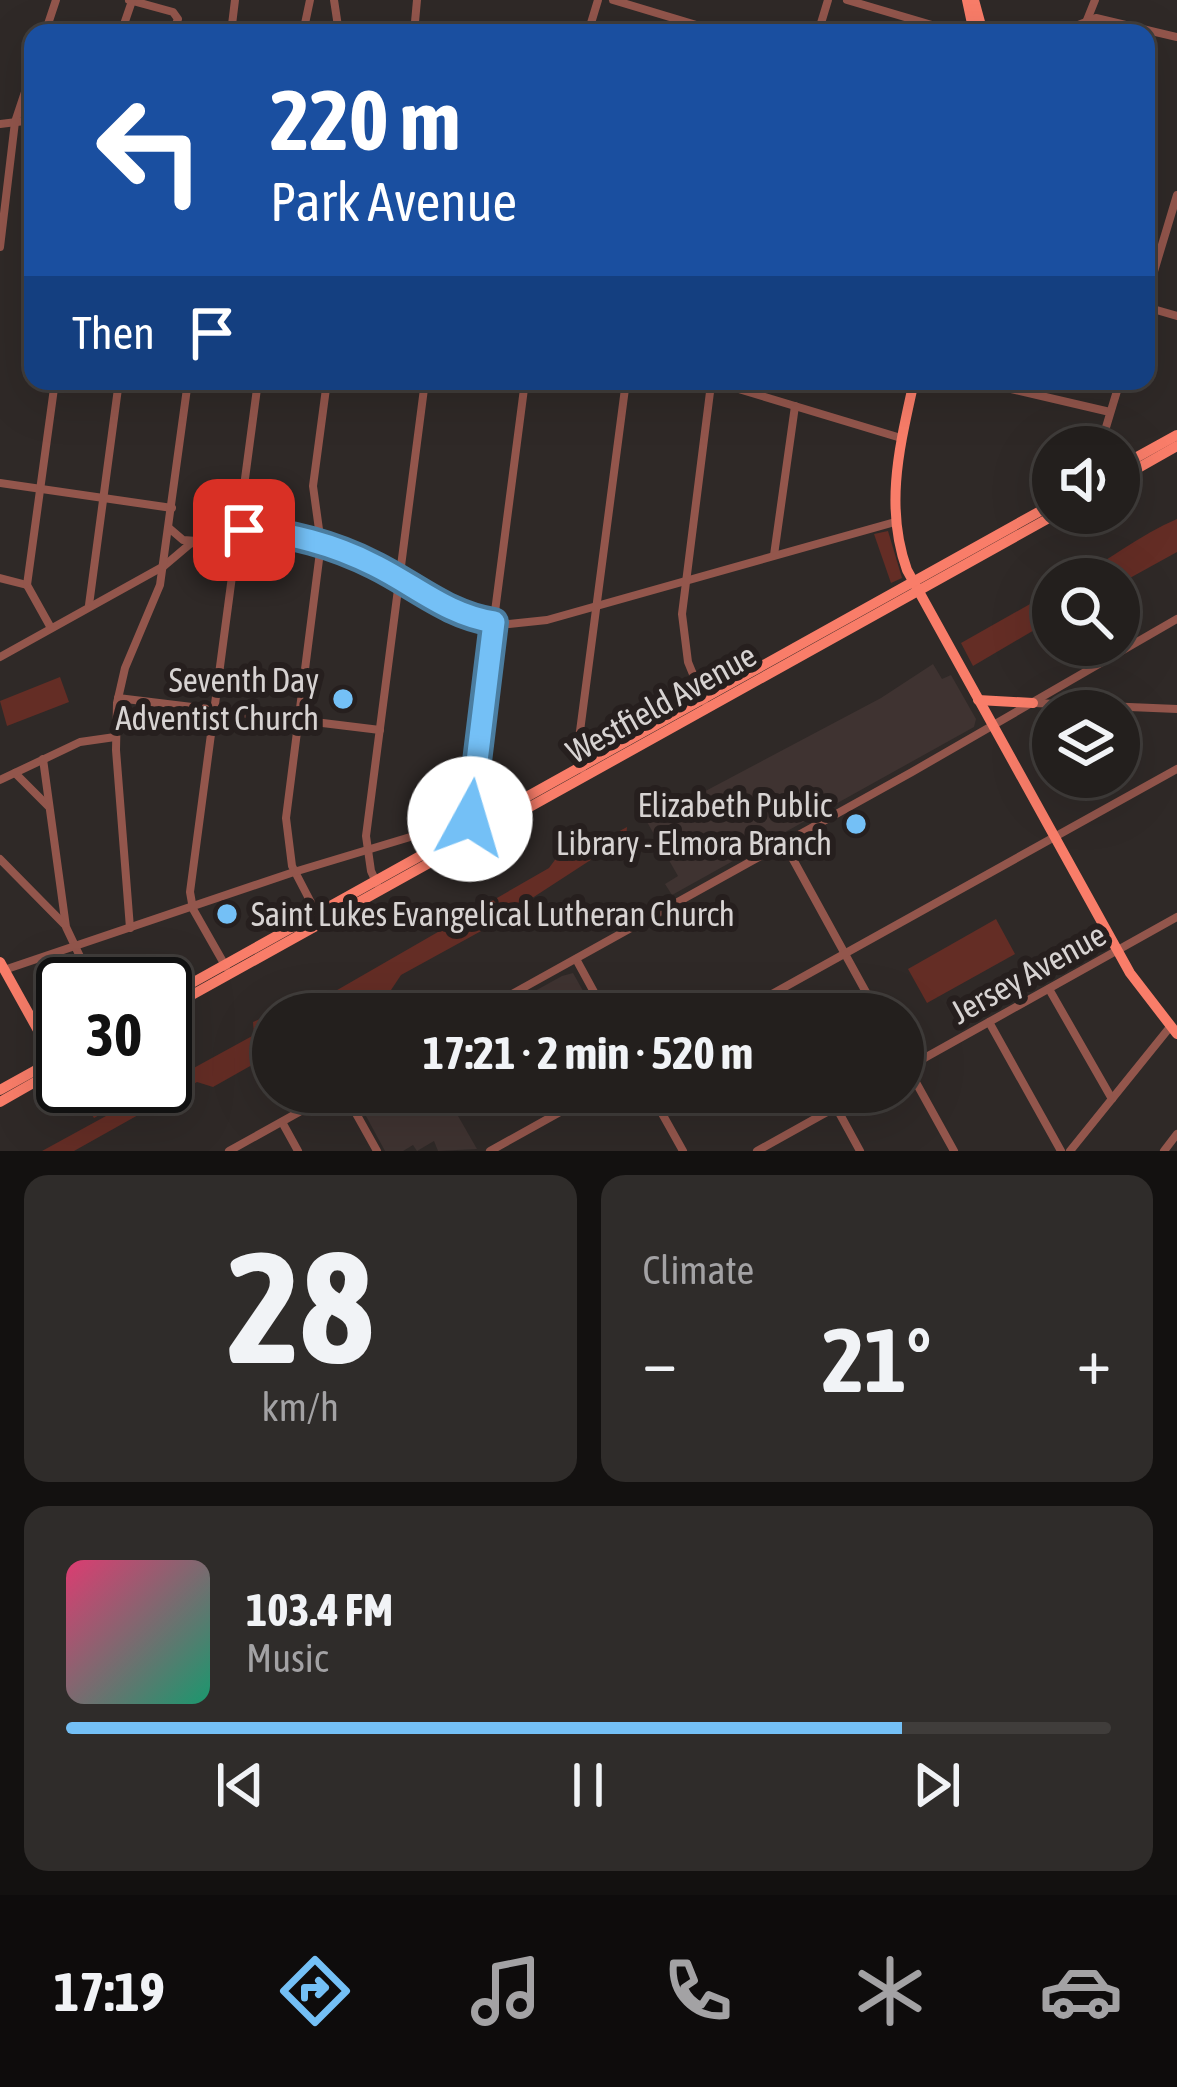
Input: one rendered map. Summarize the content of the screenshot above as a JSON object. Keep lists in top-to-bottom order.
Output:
{
  "streets": {
    "main road": ["Westfield Avenue"],
    "street": ["Jersey Avenue"]
  },
  "places": ["Seventh Day Adventist Church", "Elizabeth Public Library - Elmora Branch", "Saint Lukes Evangelical Lutheran Church"],
  "page": {
    "turn": ["220 m", "Park Avenue"],
    "then": "Then",
    "limit": "30",
    "trip": "17:21 · 2 min · 520 m",
    "tile": [
      ["28", "km/h"],
      "Climate"
    ],
    "heat": ["−", "21°", "+"],
    "song": ["103.4 FM", "Music"],
    "tabs": "17:19"
  }
}
